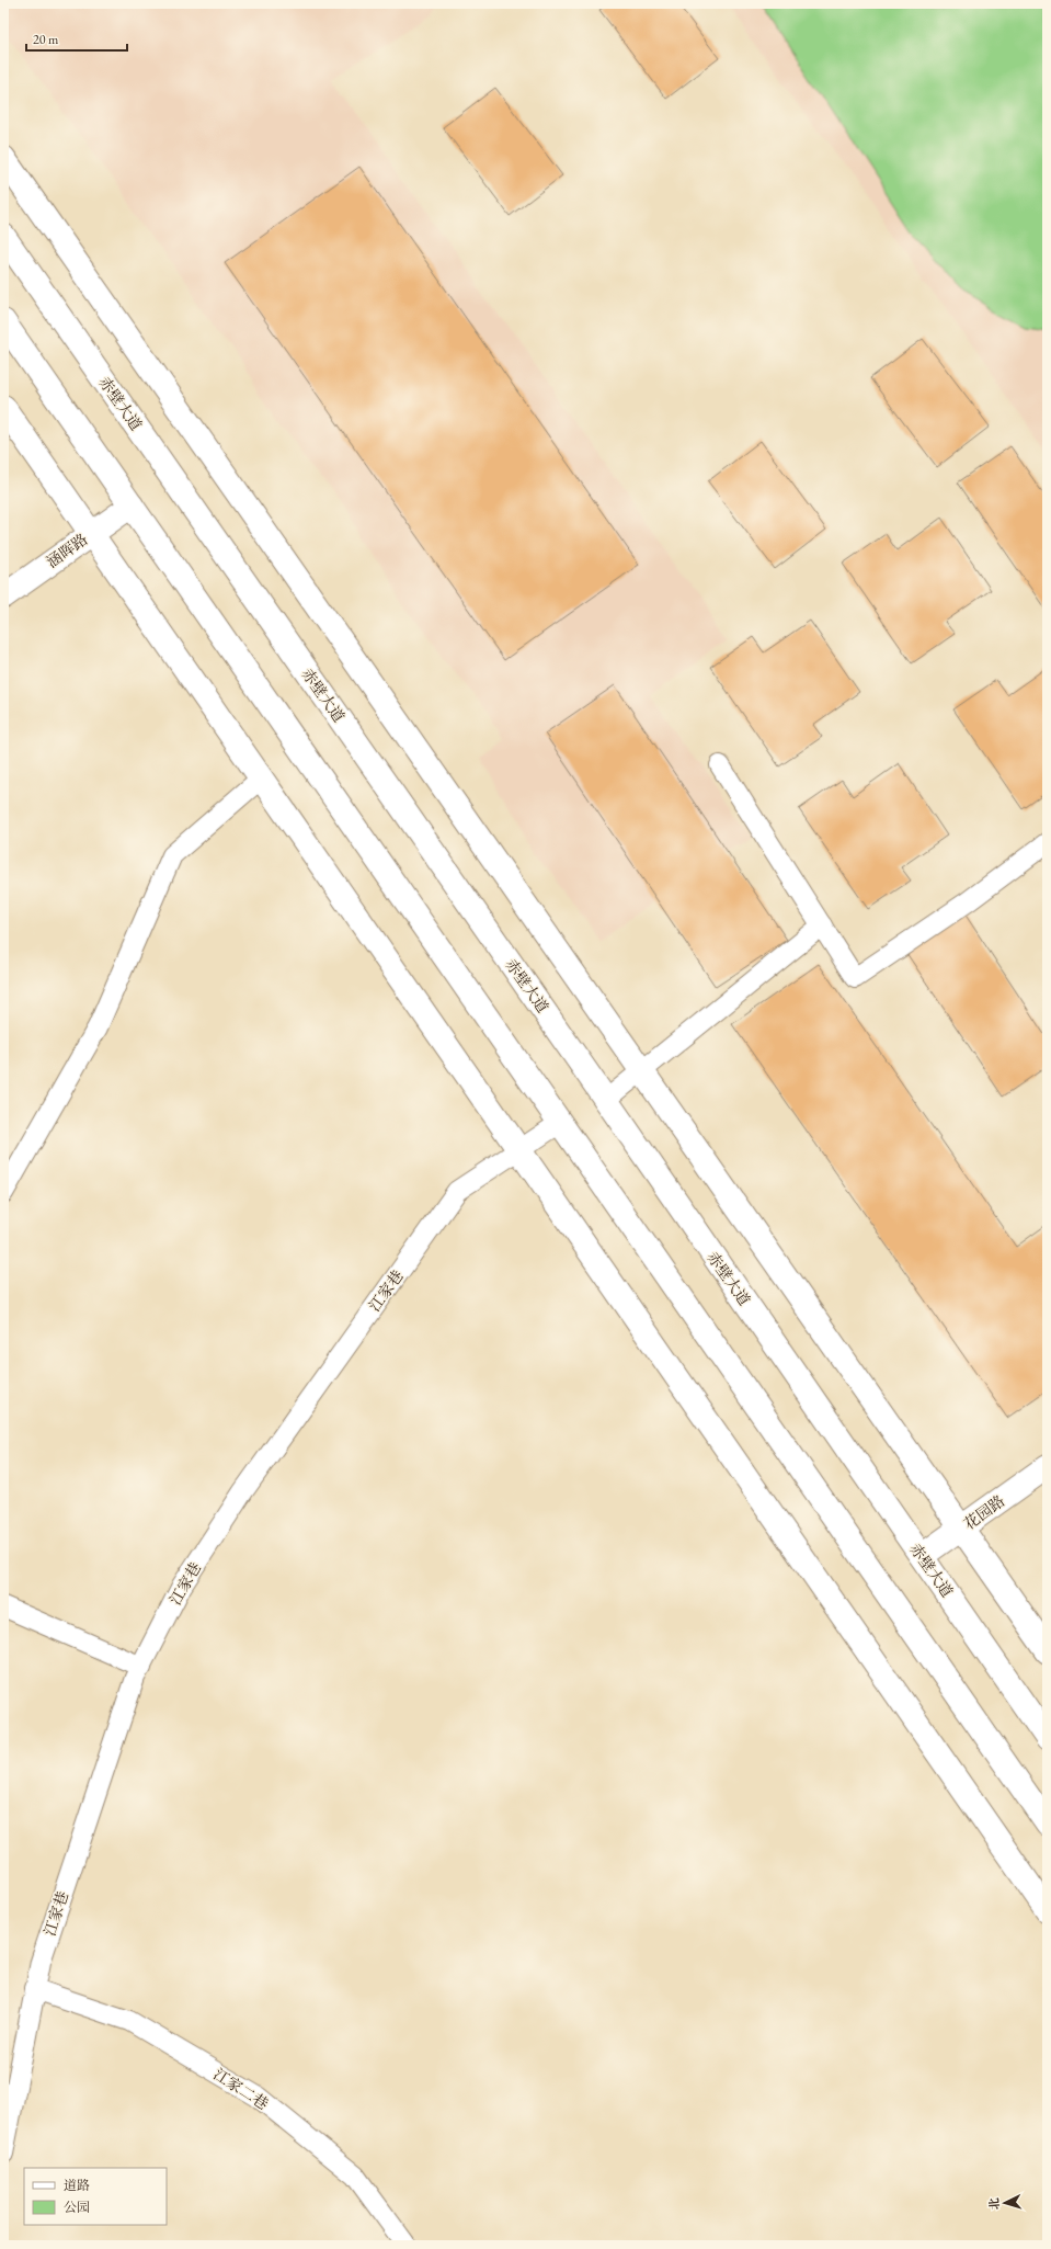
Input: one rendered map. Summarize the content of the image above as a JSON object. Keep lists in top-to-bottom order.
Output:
{
  "streets": {
    "street": ["赤壁大道", "涵晖路", "花园路"],
    "lane": ["江家巷", "江家二巷"]
  },
  "crossings": [
    ["赤壁大道", "花园路"],
    ["江家巷", "江家二巷"]
  ],
  "legend": ["道路", "公园"],
  "scale_bar": "20 m",
  "north": "left"
}
